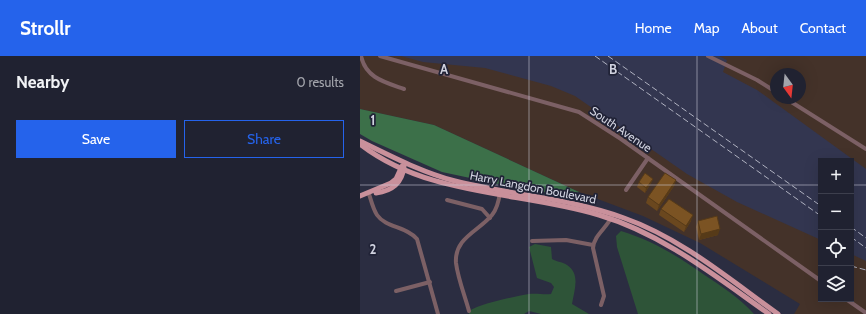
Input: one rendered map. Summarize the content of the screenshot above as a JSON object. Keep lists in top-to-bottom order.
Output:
{
  "streets": {
    "main road": ["Harry Langdon Boulevard"],
    "street": ["South Avenue"]
  },
  "north": "bottom",
  "page": {
    "header": "Strollr",
    "nav": [
      "Home",
      "Map",
      "About",
      "Contact"
    ],
    "heading": ["Nearby", "0 results"],
    "buttons": ["Save", "Share"],
    "map_buttons": ["+", "−"]
  },
  "grid": {
    "columns": ["A", "B"],
    "rows": ["1", "2"]
  }
}
